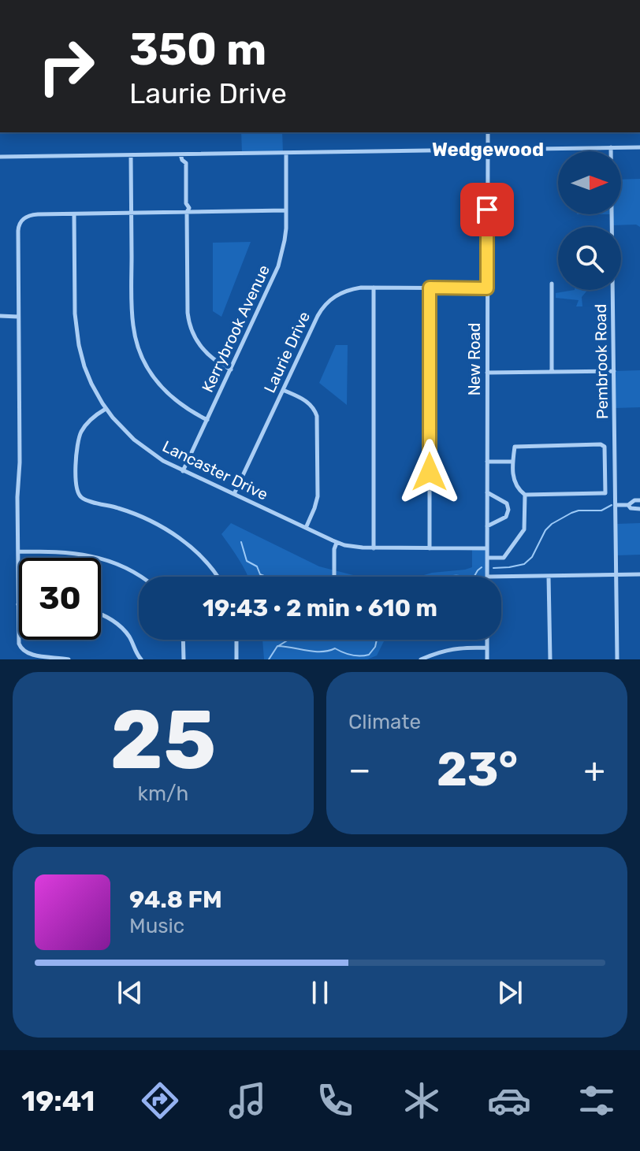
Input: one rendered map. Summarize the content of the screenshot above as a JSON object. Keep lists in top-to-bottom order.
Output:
{
  "streets": {
    "street": [
      "Kerrybrook Avenue",
      "Laurie Drive",
      "New Road",
      "Pembrook Road",
      "Lancaster Drive"
    ]
  },
  "crossings": [
    ["Kerrybrook Avenue", "Lancaster Drive"],
    ["Laurie Drive", "New Road"],
    ["Laurie Drive", "Lancaster Drive"],
    ["New Road", "Lancaster Drive"]
  ],
  "districts": ["Wedgewood"],
  "north": "right",
  "page": {
    "turn": ["350 m", "Laurie Drive"],
    "limit": "30",
    "trip": "19:43 · 2 min · 610 m",
    "tile": [
      ["25", "km/h"],
      "Climate"
    ],
    "heat": ["−", "23°", "+"],
    "song": ["94.8 FM", "Music"],
    "tabs": "19:41"
  }
}
